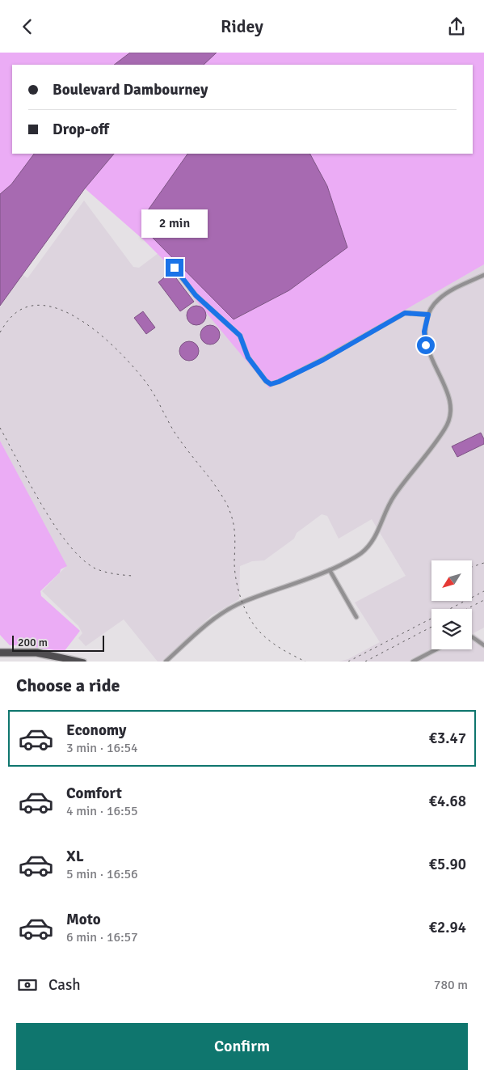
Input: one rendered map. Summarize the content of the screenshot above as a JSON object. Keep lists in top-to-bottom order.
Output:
{
  "scale_bar": "200 m",
  "north": "bottom left",
  "page": {
    "header": "Ridey",
    "banner": ["Boulevard Dambourney", "Drop-off"],
    "bubble": "2 min",
    "scale": "200 m",
    "heading": "Choose a ride",
    "list": [
      {
        "name": "Economy",
        "note": "3 min · 16:54",
        "value": "€3.47"
      },
      {
        "name": "Comfort",
        "note": "4 min · 16:55",
        "value": "€4.68"
      },
      {
        "name": "XL",
        "note": "5 min · 16:56",
        "value": "€5.90"
      },
      {
        "name": "Moto",
        "note": "6 min · 16:57",
        "value": "€2.94"
      }
    ],
    "pay": ["Cash", "780 m"],
    "buttons": "Confirm"
  }
}
